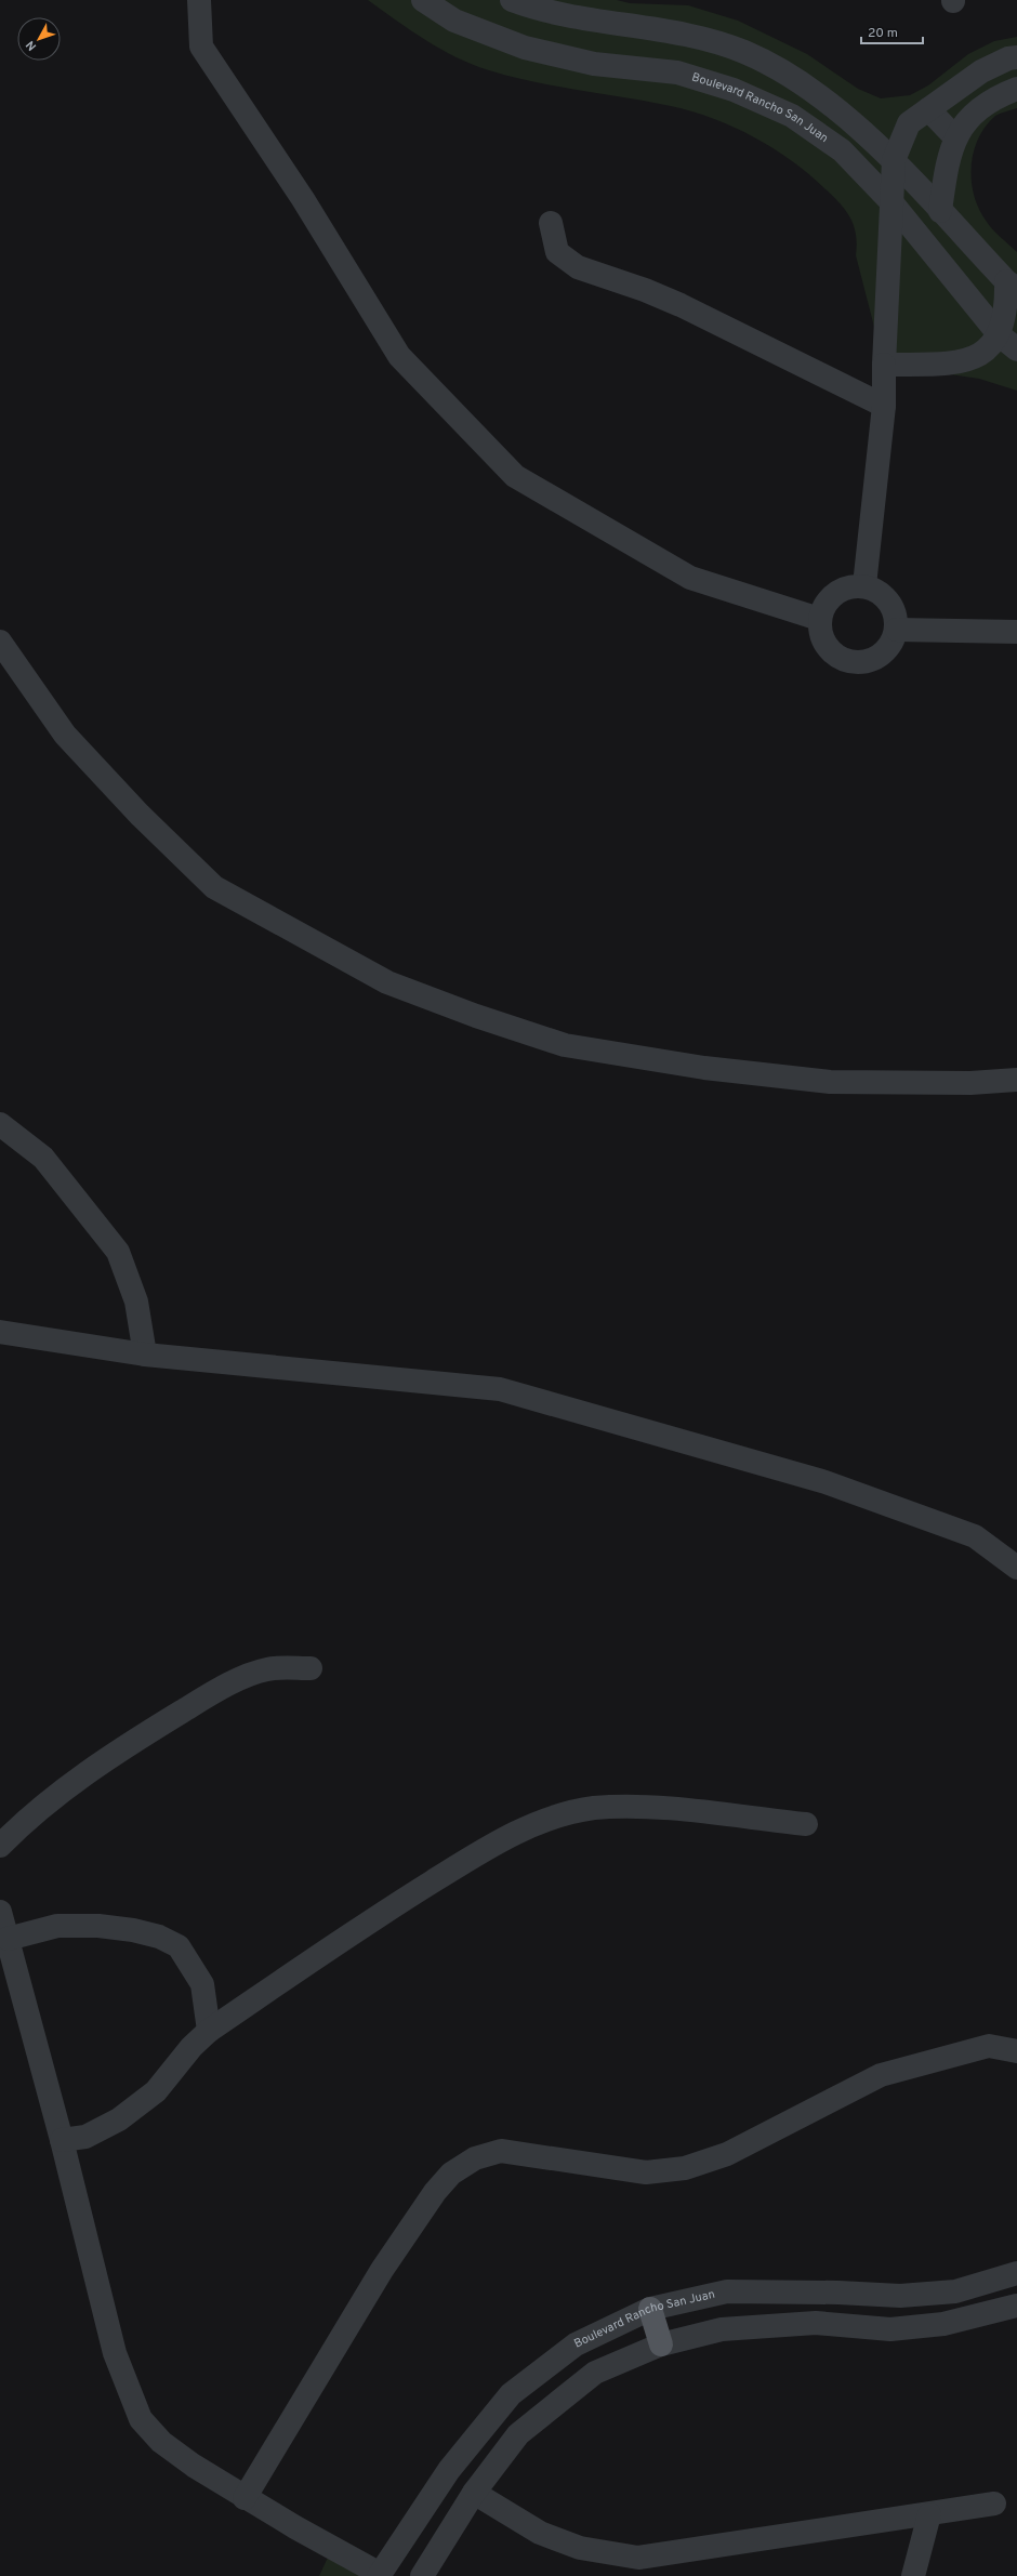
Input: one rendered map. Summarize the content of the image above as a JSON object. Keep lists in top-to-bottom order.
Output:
{
  "streets": {
    "street": ["Boulevard Rancho San Juan"]
  },
  "scale_bar": "20 m",
  "north": "bottom left"
}
